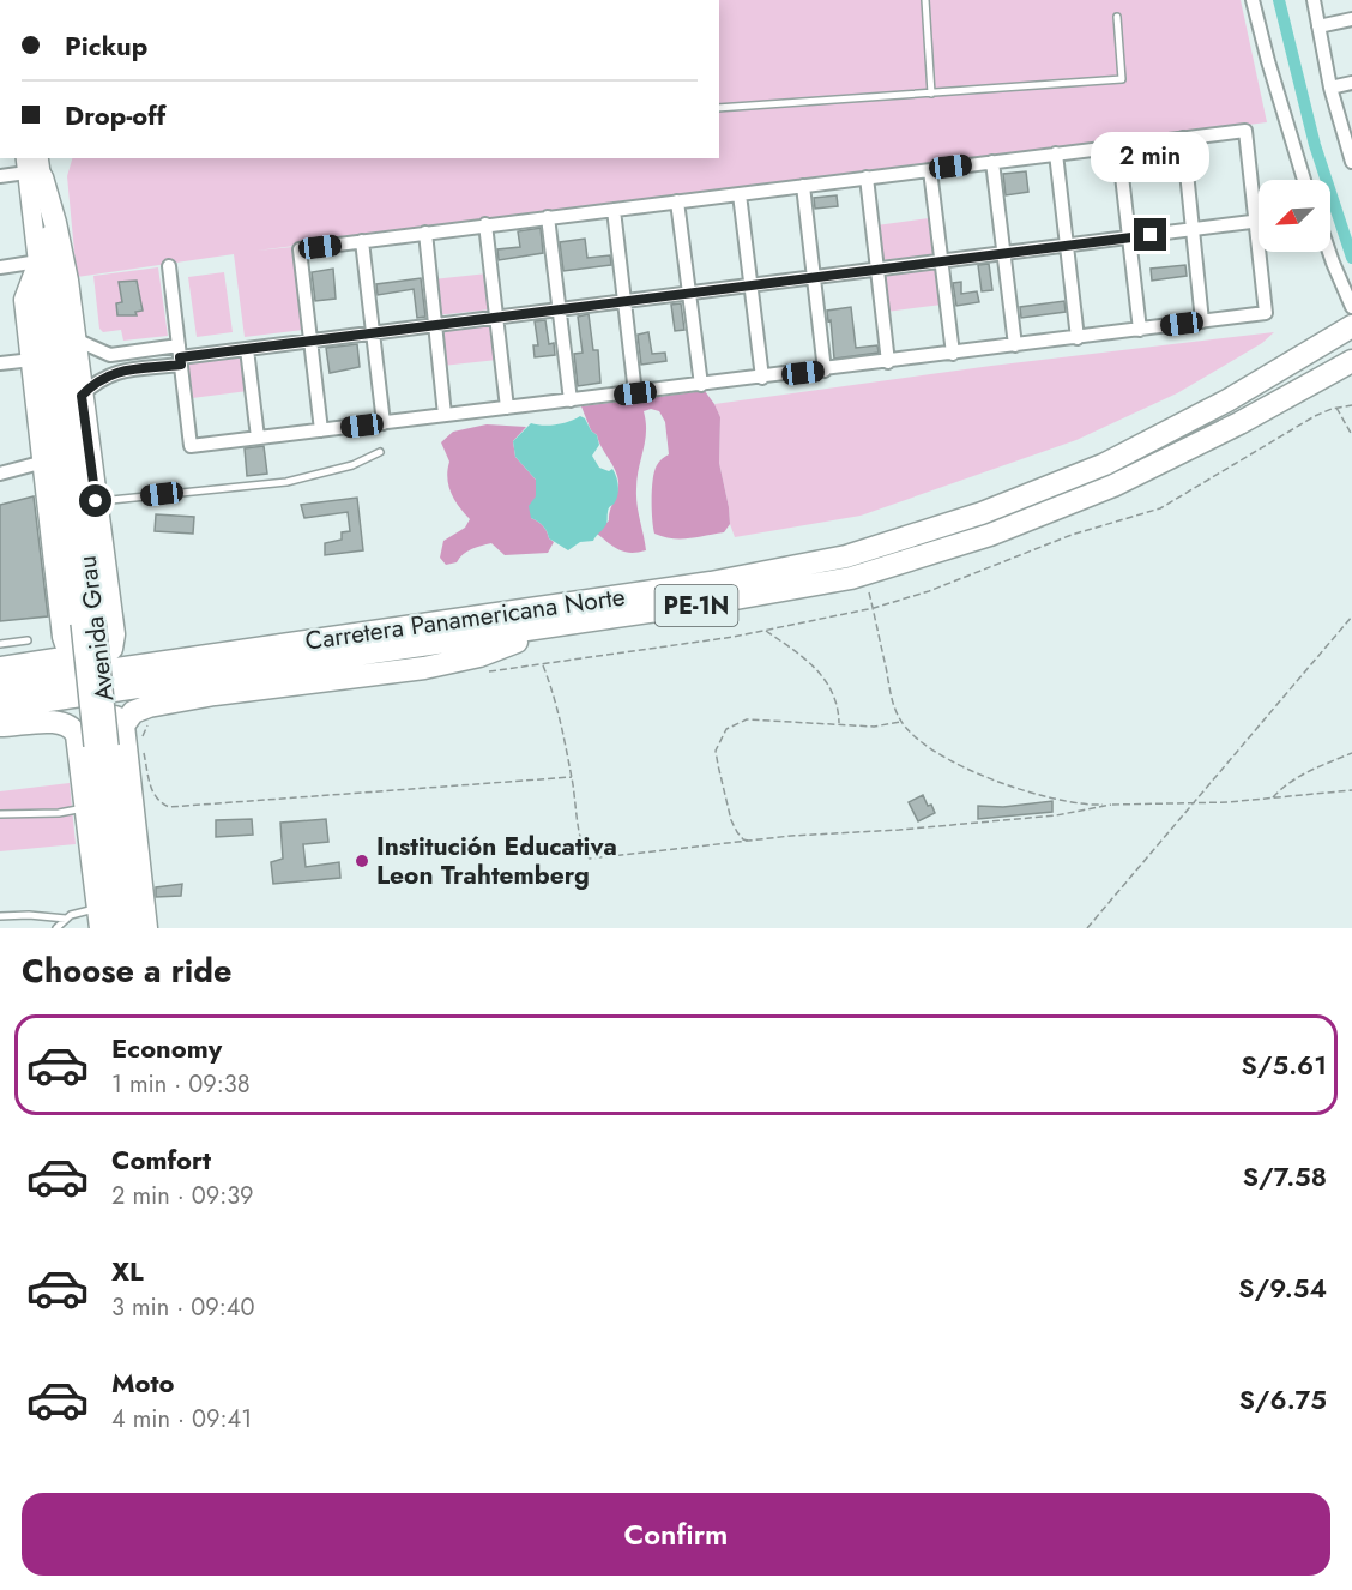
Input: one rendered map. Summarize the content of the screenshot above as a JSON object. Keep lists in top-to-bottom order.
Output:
{
  "streets": {
    "highway": ["PE-1N", "Carretera Panamericana Norte"],
    "main road": ["Avenida Grau"]
  },
  "places": ["Institución Educativa Leon Trahtemberg"],
  "north": "bottom left",
  "page": {
    "banner": ["Pickup", "Drop-off"],
    "bubble": "2 min",
    "heading": "Choose a ride",
    "list": [
      {
        "name": "Economy",
        "note": "1 min · 09:38",
        "value": "S/5.61"
      },
      {
        "name": "Comfort",
        "note": "2 min · 09:39",
        "value": "S/7.58"
      },
      {
        "name": "XL",
        "note": "3 min · 09:40",
        "value": "S/9.54"
      },
      {
        "name": "Moto",
        "note": "4 min · 09:41",
        "value": "S/6.75"
      }
    ],
    "buttons": "Confirm"
  }
}
